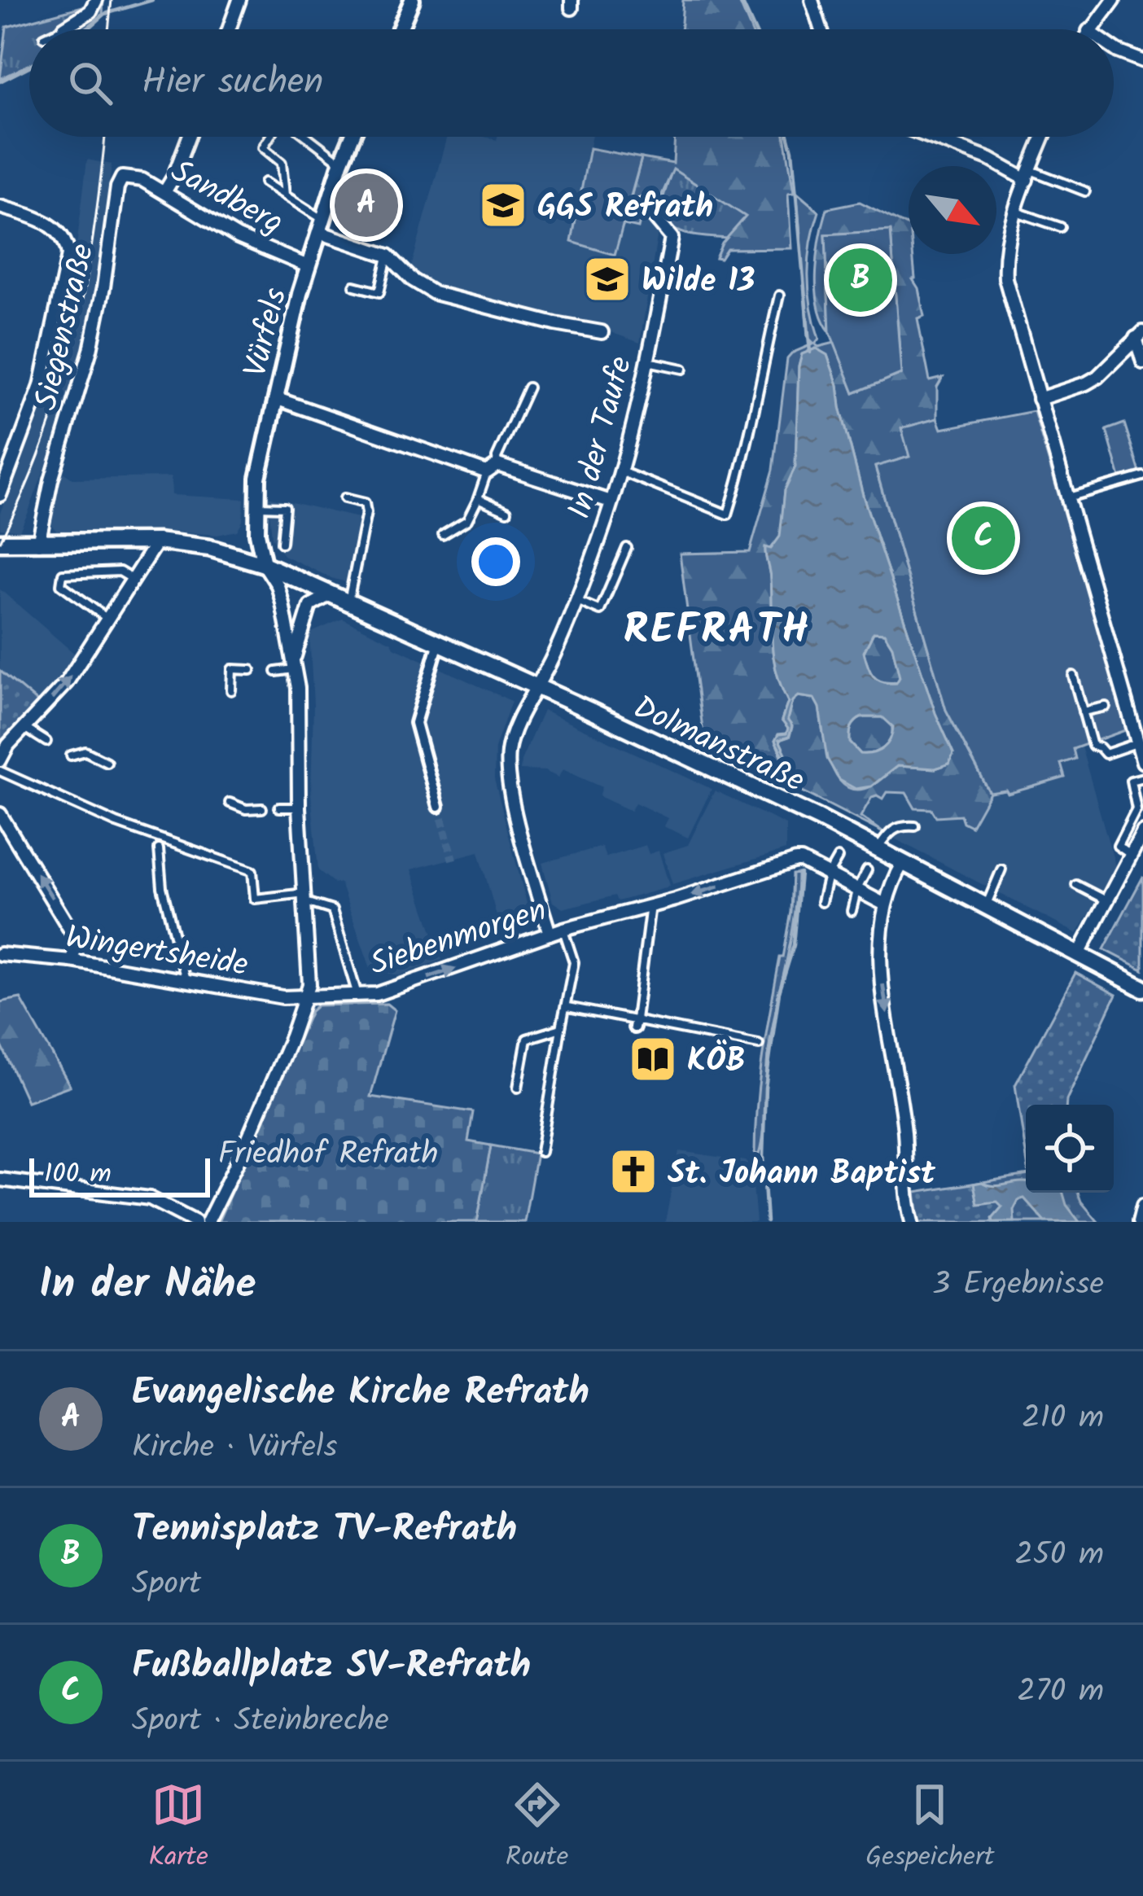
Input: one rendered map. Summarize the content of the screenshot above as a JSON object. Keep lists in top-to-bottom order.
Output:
{
  "streets": {
    "main road": ["Dolmanstraße"],
    "street": [
      "Sandberg",
      "Siegenstraße",
      "Vürfels",
      "In der Taufe",
      "Siebenmorgen",
      "Wingertsheide"
    ]
  },
  "crossings": [
    ["Sandberg", "Siegenstraße"],
    ["Sandberg", "Vürfels"],
    ["Siegenstraße", "Dolmanstraße"],
    ["Vürfels", "Dolmanstraße"],
    ["In der Taufe", "Dolmanstraße"],
    ["In der Taufe", "Siebenmorgen"],
    ["Siebenmorgen", "Wingertsheide"]
  ],
  "districts": ["REFRATH"],
  "parks": ["Friedhof Refrath"],
  "places": {
    "school or university": ["GGS Refrath", "Wilde 13"],
    "library": ["KÖB"],
    "church": ["St. Johann Baptist"]
  },
  "scale_bar": "100 m",
  "north": "bottom right",
  "page": {
    "search": "Hier suchen",
    "pins": ["A", "B", "C"],
    "scale": "100 m",
    "heading": ["In der Nähe", "3 Ergebnisse"],
    "list": [
      {
        "mark": "A",
        "name": "Evangelische Kirche Refrath",
        "note": "Kirche · Vürfels",
        "value": "210 m"
      },
      {
        "mark": "B",
        "name": "Tennisplatz TV-Refrath",
        "note": "Sport",
        "value": "250 m"
      },
      {
        "mark": "C",
        "name": "Fußballplatz SV-Refrath",
        "note": "Sport · Steinbreche",
        "value": "270 m"
      }
    ],
    "nav": ["Karte", "Route", "Gespeichert"]
  }
}
